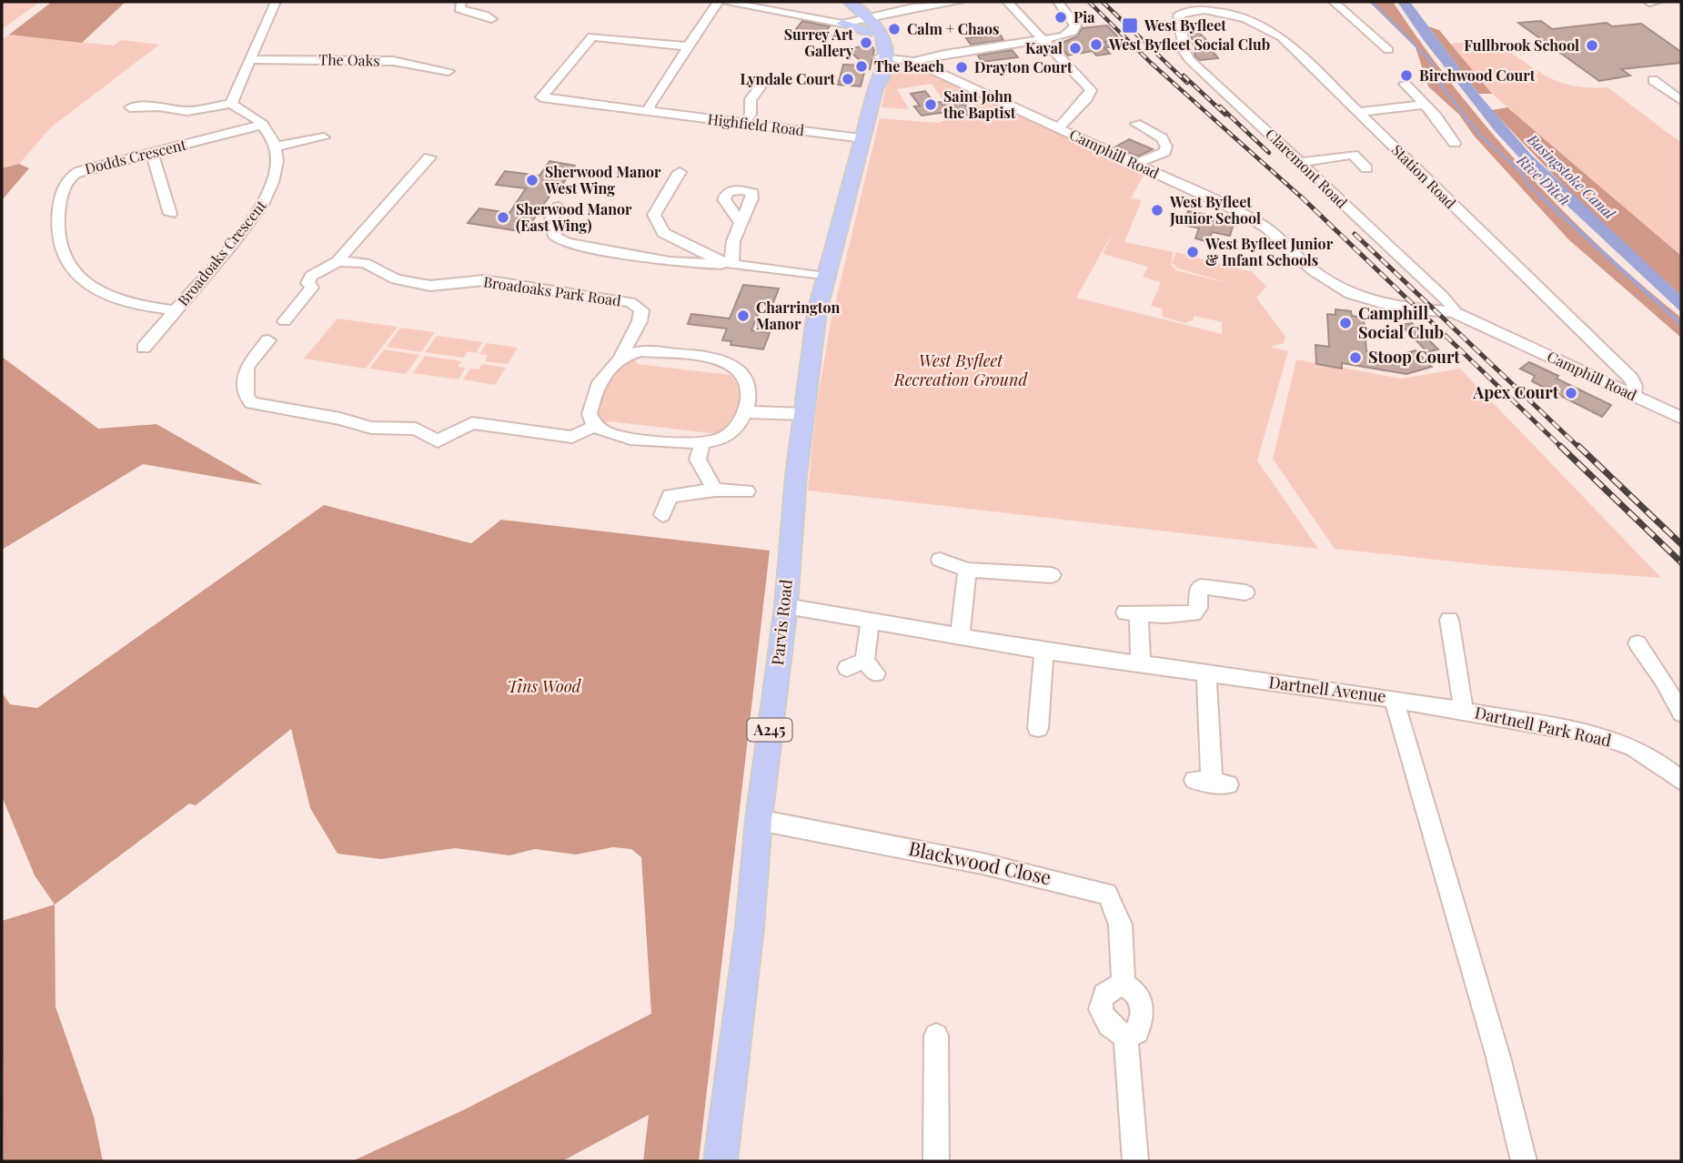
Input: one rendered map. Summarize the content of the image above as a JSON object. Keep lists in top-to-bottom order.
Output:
{
  "streets": {
    "main road": ["Parvis Road", "A245"],
    "street": [
      "The Oaks",
      "Highfield Road",
      "Camphill Road",
      "Dodds Crescent",
      "Claremont Road",
      "Station Road",
      "Broadoaks Crescent",
      "Broadoaks Park Road",
      "Dartnell Avenue",
      "Dartnell Park Road",
      "Blackwood Close"
    ]
  },
  "crossings": [
    ["Highfield Road", "Parvis Road"],
    ["Camphill Road", "Claremont Road"],
    ["Camphill Road", "Station Road"],
    ["Dodds Crescent", "Broadoaks Crescent"],
    ["Claremont Road", "Station Road"],
    ["Parvis Road", "Dartnell Avenue"],
    ["Parvis Road", "Blackwood Close"],
    ["Dartnell Avenue", "Dartnell Park Road"]
  ],
  "water": ["Basingstoke Canal", "Rive Ditch"],
  "parks": ["West Byfleet Recreation Ground", "Tins Wood"],
  "places": {
    "other": [
      "Pia",
      "Calm + Chaos",
      "Surrey Art Gallery",
      "West Byfleet Social Club",
      "Fullbrook School",
      "Kayal",
      "The Beach",
      "Drayton Court",
      "Birchwood Court",
      "Lyndale Court",
      "Saint John the Baptist",
      "Sherwood Manor West Wing",
      "West Byfleet Junior School",
      "Sherwood Manor (East Wing)",
      "West Byfleet Junior & Infant Schools",
      "Charrington Manor",
      "Camphill Social Club",
      "Stoop Court",
      "Apex Court"
    ],
    "transit": ["West Byfleet"]
  }
}
